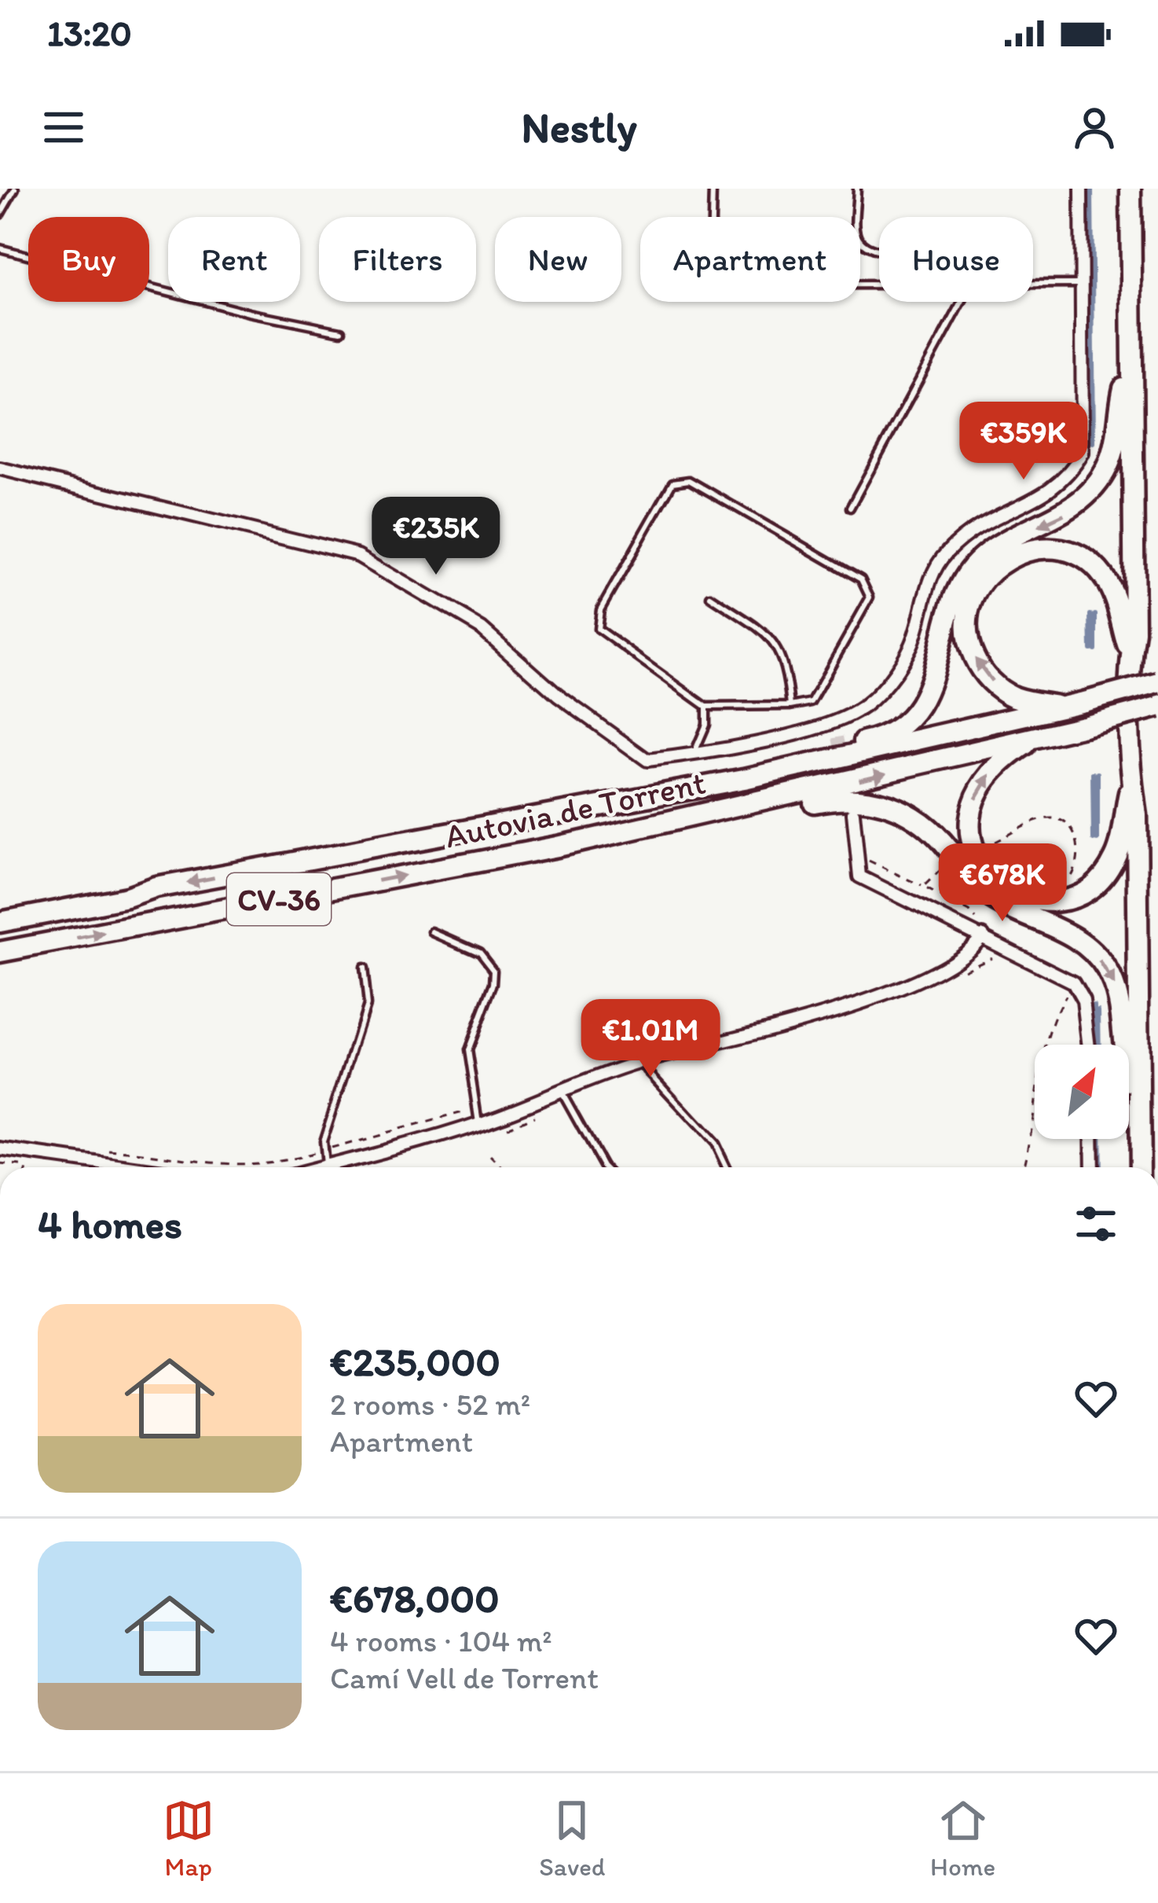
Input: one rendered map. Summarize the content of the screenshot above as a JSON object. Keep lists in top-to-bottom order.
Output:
{
  "streets": {
    "highway": ["Autovia de Torrent", "CV-36"]
  },
  "north": "top right",
  "page": {
    "status": "13:20",
    "header": "Nestly",
    "chip": [
      "Buy",
      "Rent",
      "Filters",
      "New",
      "Apartment",
      "House"
    ],
    "price": [
      "€359K",
      "€235K",
      "€678K",
      "€1.01M"
    ],
    "heading": "4 homes",
    "list": [
      {
        "name": "€235,000",
        "note": "2 rooms · 52 m² · Apartment"
      },
      {
        "name": "€678,000",
        "note": "4 rooms · 104 m² · Camí Vell de Torrent"
      }
    ],
    "tabs": ["Map", "Saved", "Home"]
  }
}
